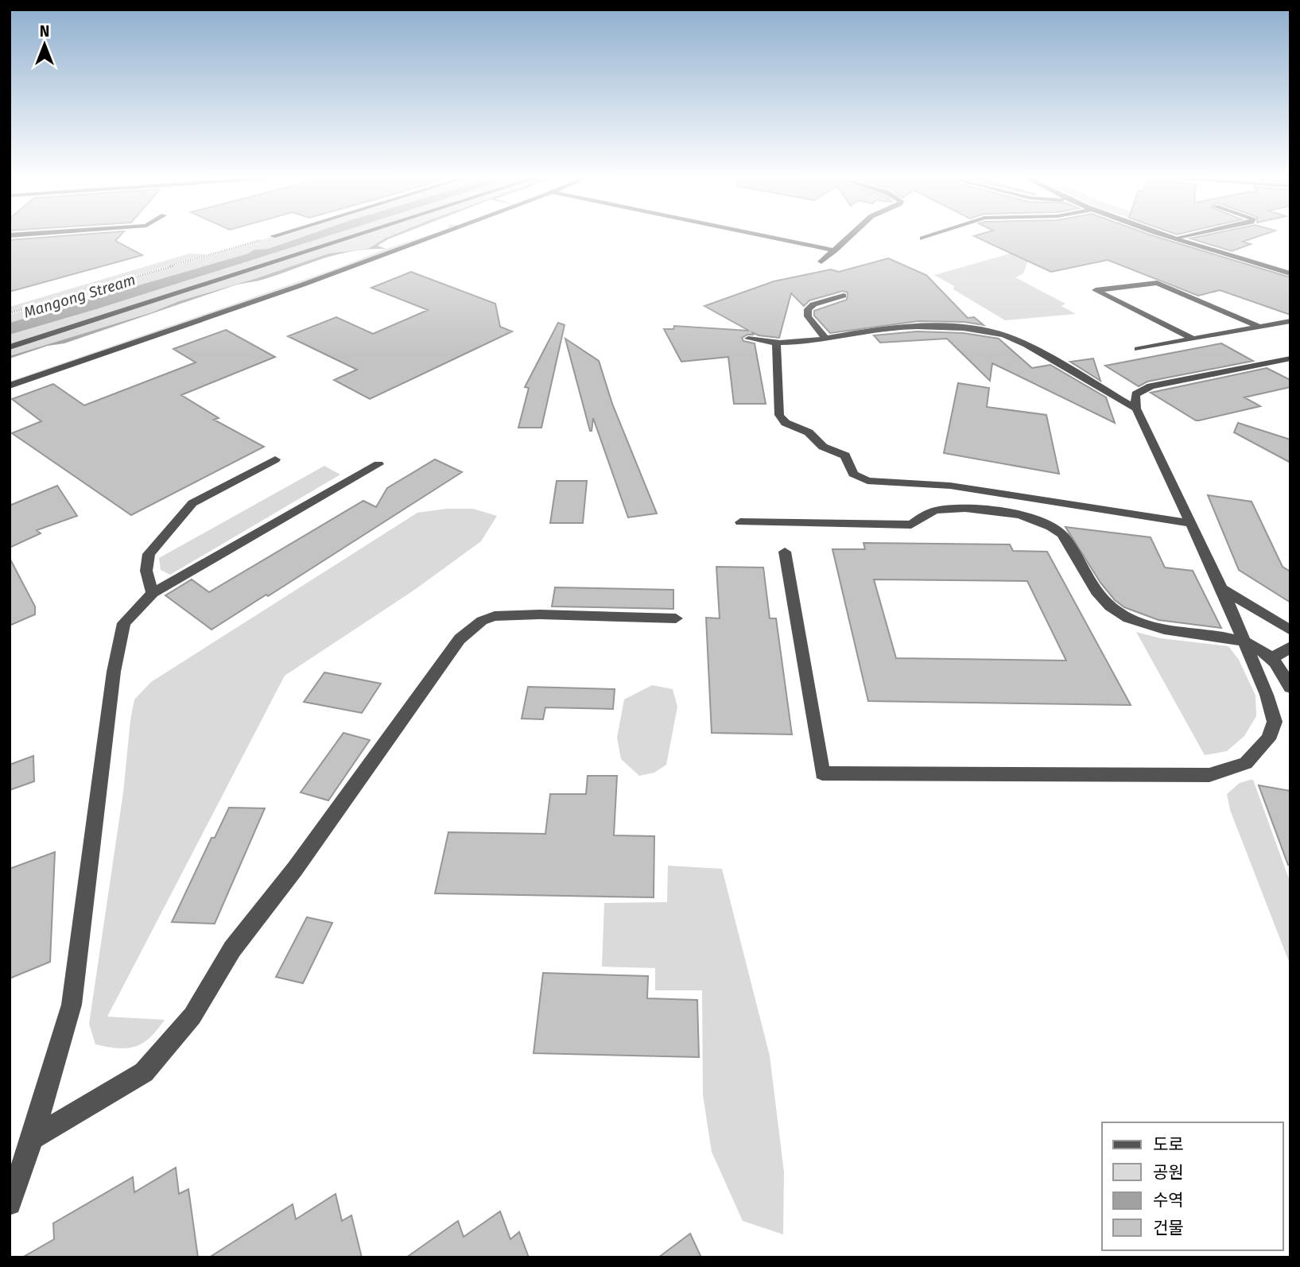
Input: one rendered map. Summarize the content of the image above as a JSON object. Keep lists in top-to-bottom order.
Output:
{
  "water": ["Mangong Stream"],
  "legend": [
    "도로",
    "공원",
    "수역",
    "건물"
  ],
  "north": "top"
}
